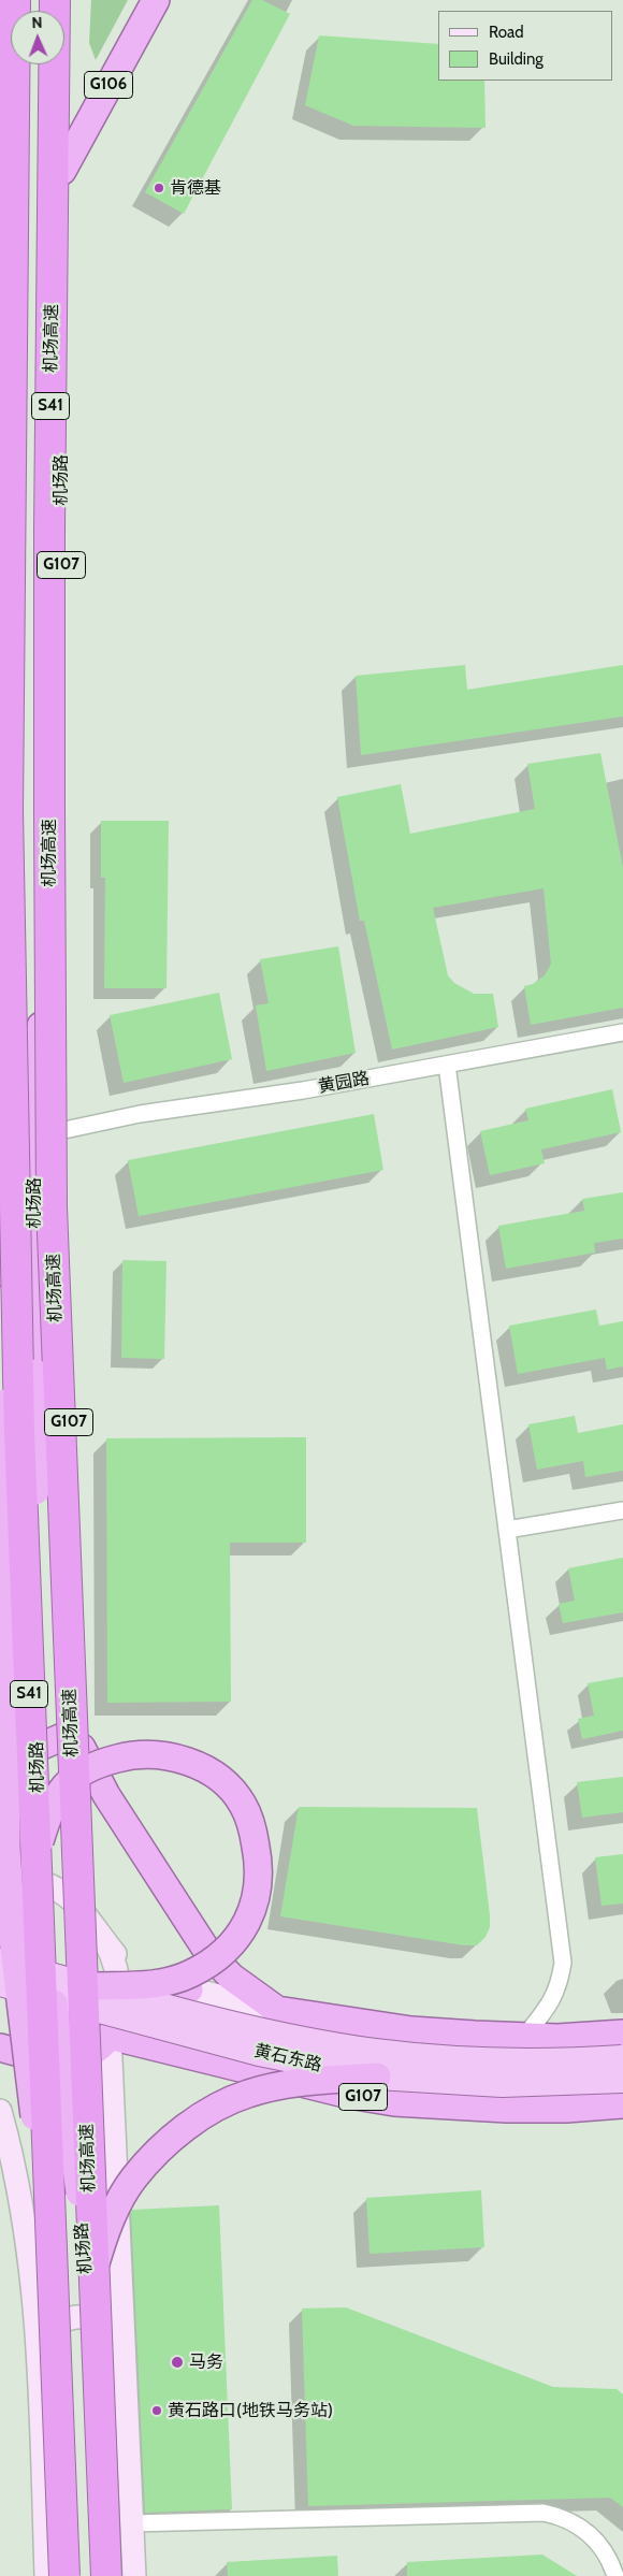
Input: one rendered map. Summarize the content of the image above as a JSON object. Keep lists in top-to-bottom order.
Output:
{
  "streets": {
    "highway": [
      "G106",
      "机场高速",
      "S41",
      "机场路",
      "G107"
    ],
    "main road": ["黄石东路"],
    "street": ["黄园路"]
  },
  "crossings": [
    ["G106", "机场路"],
    ["机场路", "G107"],
    ["机场路", "黄园路"]
  ],
  "places": ["肯德基", "马务", "黄石路口(地铁马务站)"],
  "legend": ["Road", "Building"],
  "north": "top"
}
